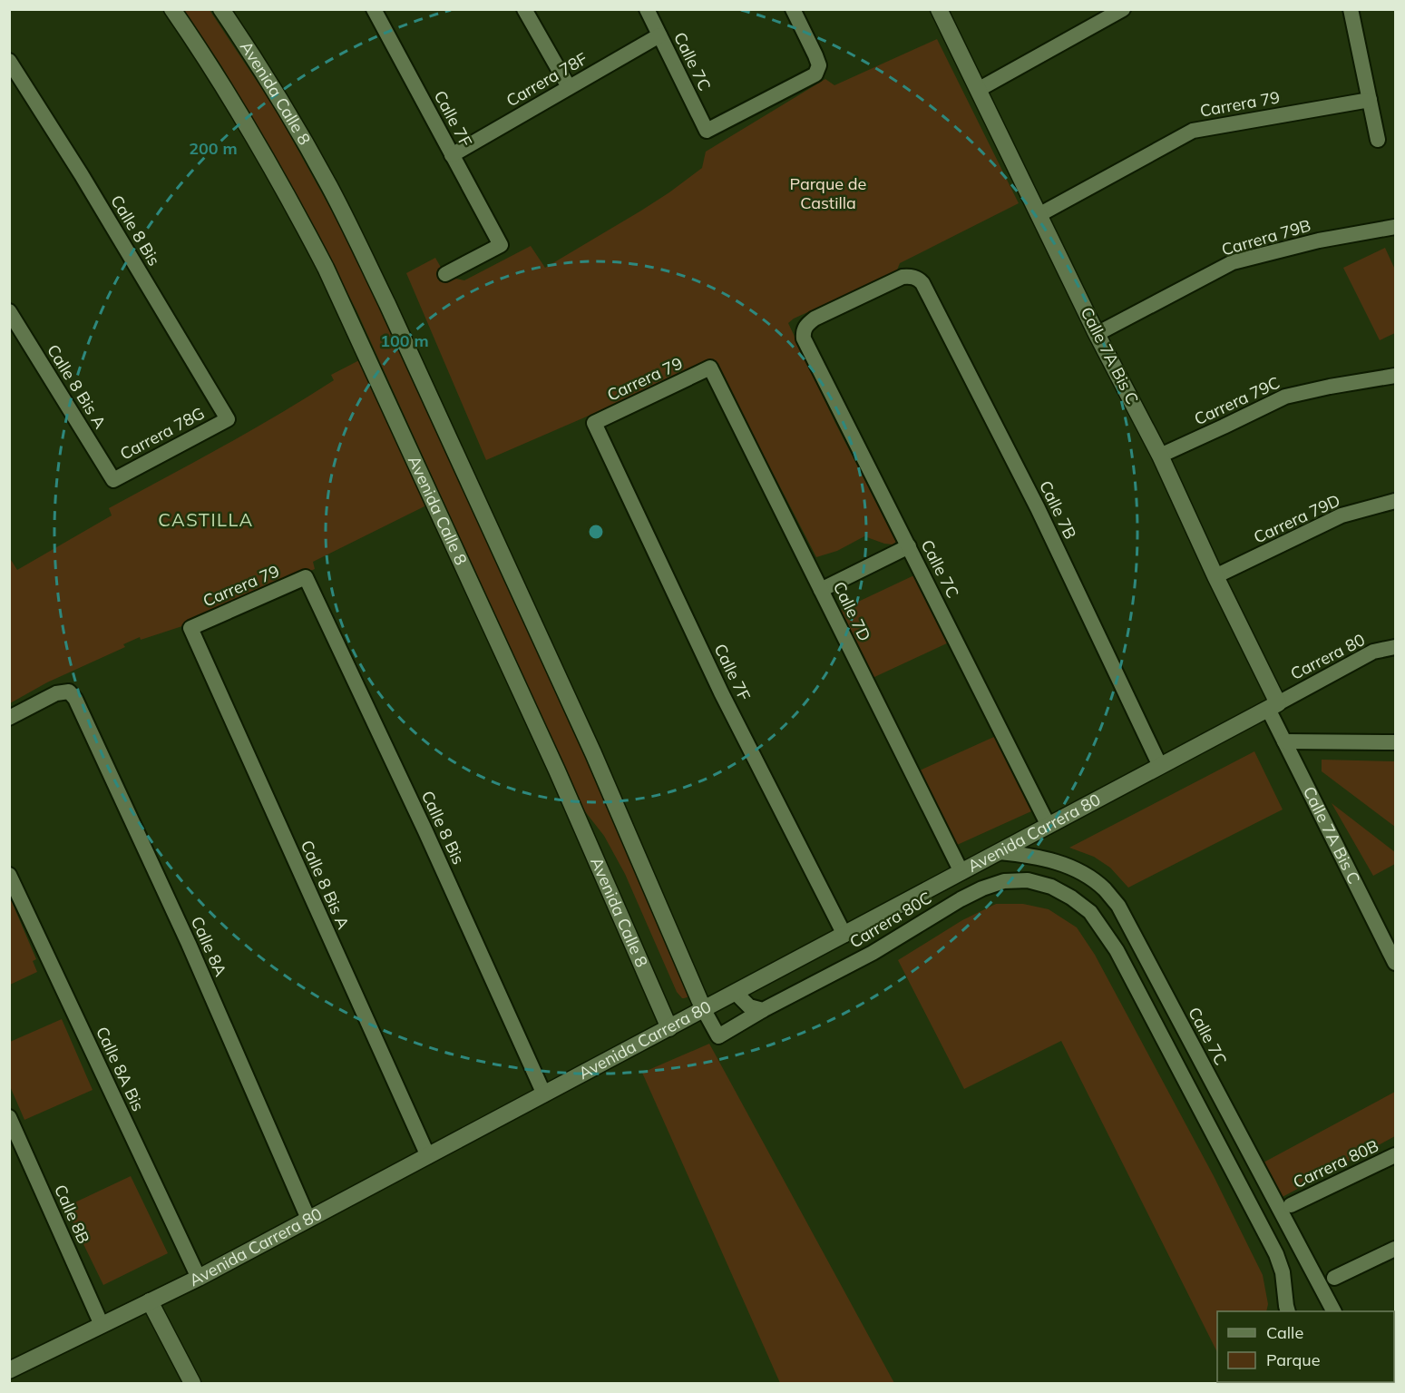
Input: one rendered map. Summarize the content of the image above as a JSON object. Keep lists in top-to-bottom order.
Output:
{
  "streets": {
    "street": [
      "Calle 7C",
      "Carrera 78F",
      "Avenida Calle 8",
      "Carrera 79",
      "Calle 7F",
      "Calle 8 Bis",
      "Carrera 79B",
      "Calle 7A Bis C",
      "Calle 8 Bis A",
      "Carrera 79C",
      "Carrera 78G",
      "Calle 7B",
      "Carrera 79D",
      "Calle 7D",
      "Carrera 80",
      "Avenida Carrera 80",
      "Carrera 80C",
      "Calle 8A",
      "Calle 8A Bis",
      "Carrera 80B",
      "Calle 8B"
    ]
  },
  "crossings": [
    ["Calle 7C", "Carrera 78F"],
    ["Calle 7C", "Calle 7B"],
    ["Calle 7C", "Avenida Carrera 80"],
    ["Carrera 78F", "Calle 7F"],
    ["Avenida Calle 8", "Avenida Carrera 80"],
    ["Avenida Calle 8", "Carrera 80C"],
    ["Carrera 79", "Calle 7F"],
    ["Carrera 79", "Calle 8 Bis"],
    ["Carrera 79", "Calle 7A Bis C"],
    ["Carrera 79", "Calle 8 Bis A"],
    ["Carrera 79", "Calle 7D"],
    ["Calle 7F", "Avenida Carrera 80"],
    ["Calle 8 Bis", "Carrera 78G"],
    ["Calle 8 Bis", "Avenida Carrera 80"],
    ["Carrera 79B", "Calle 7A Bis C"],
    ["Calle 7A Bis C", "Carrera 79C"],
    ["Calle 7A Bis C", "Carrera 79D"],
    ["Calle 7A Bis C", "Carrera 80"],
    ["Calle 7A Bis C", "Avenida Carrera 80"],
    ["Calle 8 Bis A", "Carrera 78G"],
    ["Calle 8 Bis A", "Avenida Carrera 80"],
    ["Calle 7B", "Avenida Carrera 80"],
    ["Calle 7D", "Avenida Carrera 80"],
    ["Carrera 80", "Avenida Carrera 80"],
    ["Avenida Carrera 80", "Carrera 80C"],
    ["Avenida Carrera 80", "Calle 8A"],
    ["Avenida Carrera 80", "Calle 8A Bis"],
    ["Avenida Carrera 80", "Calle 8B"]
  ],
  "districts": ["CASTILLA"],
  "parks": ["Parque de Castilla"],
  "legend": ["Calle", "Parque"],
  "rings": ["200 m", "100 m"]
}
